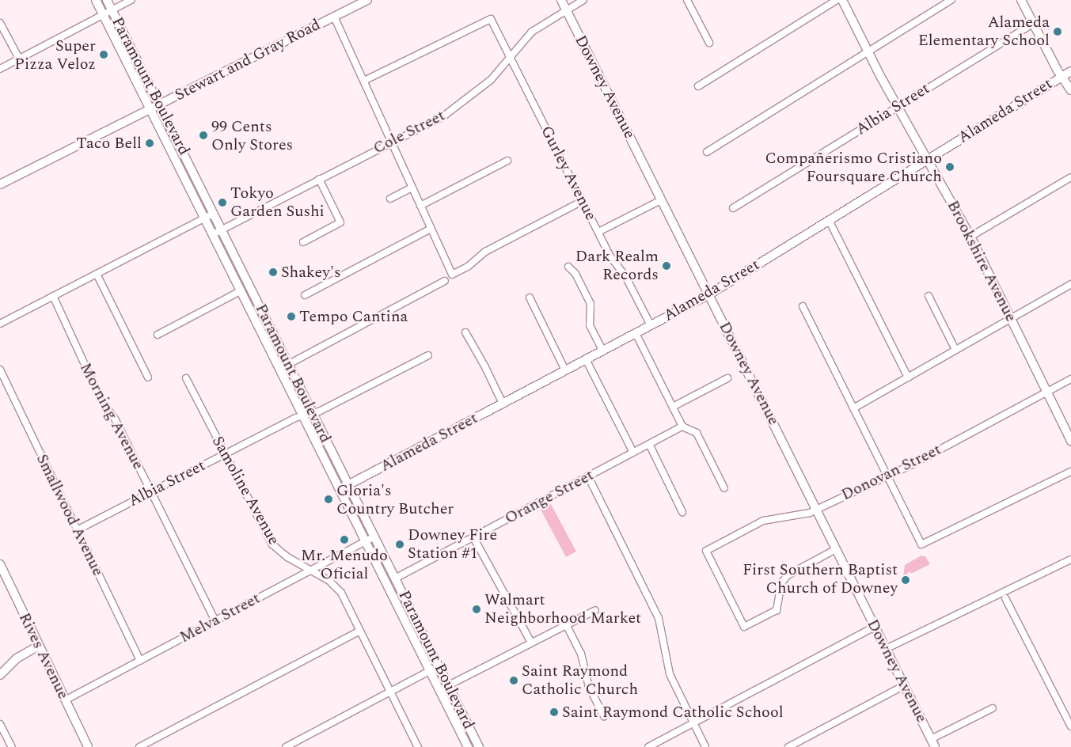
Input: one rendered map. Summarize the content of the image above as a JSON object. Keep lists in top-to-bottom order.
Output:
{
  "streets": {
    "main road": [
      "Stewart and Gray Road",
      "Paramount Boulevard",
      "Downey Avenue",
      "Alameda Street",
      "Brookshire Avenue",
      "Rives Avenue"
    ],
    "street": [
      "Albia Street",
      "Cole Street",
      "Gurley Avenue",
      "Morning Avenue",
      "Donovan Street",
      "Samoline Avenue",
      "Orange Street",
      "Smallwood Avenue",
      "Melva Street"
    ]
  },
  "crossings": [
    ["Stewart and Gray Road", "Paramount Boulevard"],
    ["Paramount Boulevard", "Albia Street"],
    ["Paramount Boulevard", "Alameda Street"],
    ["Paramount Boulevard", "Cole Street"],
    ["Paramount Boulevard", "Orange Street"],
    ["Paramount Boulevard", "Melva Street"],
    ["Downey Avenue", "Alameda Street"],
    ["Downey Avenue", "Cole Street"],
    ["Downey Avenue", "Donovan Street"],
    ["Albia Street", "Brookshire Avenue"],
    ["Albia Street", "Morning Avenue"],
    ["Albia Street", "Samoline Avenue"],
    ["Albia Street", "Smallwood Avenue"],
    ["Alameda Street", "Gurley Avenue"],
    ["Alameda Street", "Brookshire Avenue"],
    ["Cole Street", "Gurley Avenue"],
    ["Brookshire Avenue", "Donovan Street"],
    ["Morning Avenue", "Melva Street"],
    ["Samoline Avenue", "Melva Street"],
    ["Smallwood Avenue", "Melva Street"],
    ["Melva Street", "Rives Avenue"]
  ],
  "places": [
    "Alameda Elementary School",
    "Super Pizza Veloz",
    "99 Cents Only Stores",
    "Taco Bell",
    "Compañerismo Cristiano Foursquare Church",
    "Tokyo Garden Sushi",
    "Dark Realm Records",
    "Shakey's",
    "Tempo Cantina",
    "Gloria's Country Butcher",
    "Mr. Menudo Oficial",
    "Downey Fire Station #1",
    "First Southern Baptist Church of Downey",
    "Walmart Neighborhood Market",
    "Saint Raymond Catholic Church",
    "Saint Raymond Catholic School"
  ]
}
